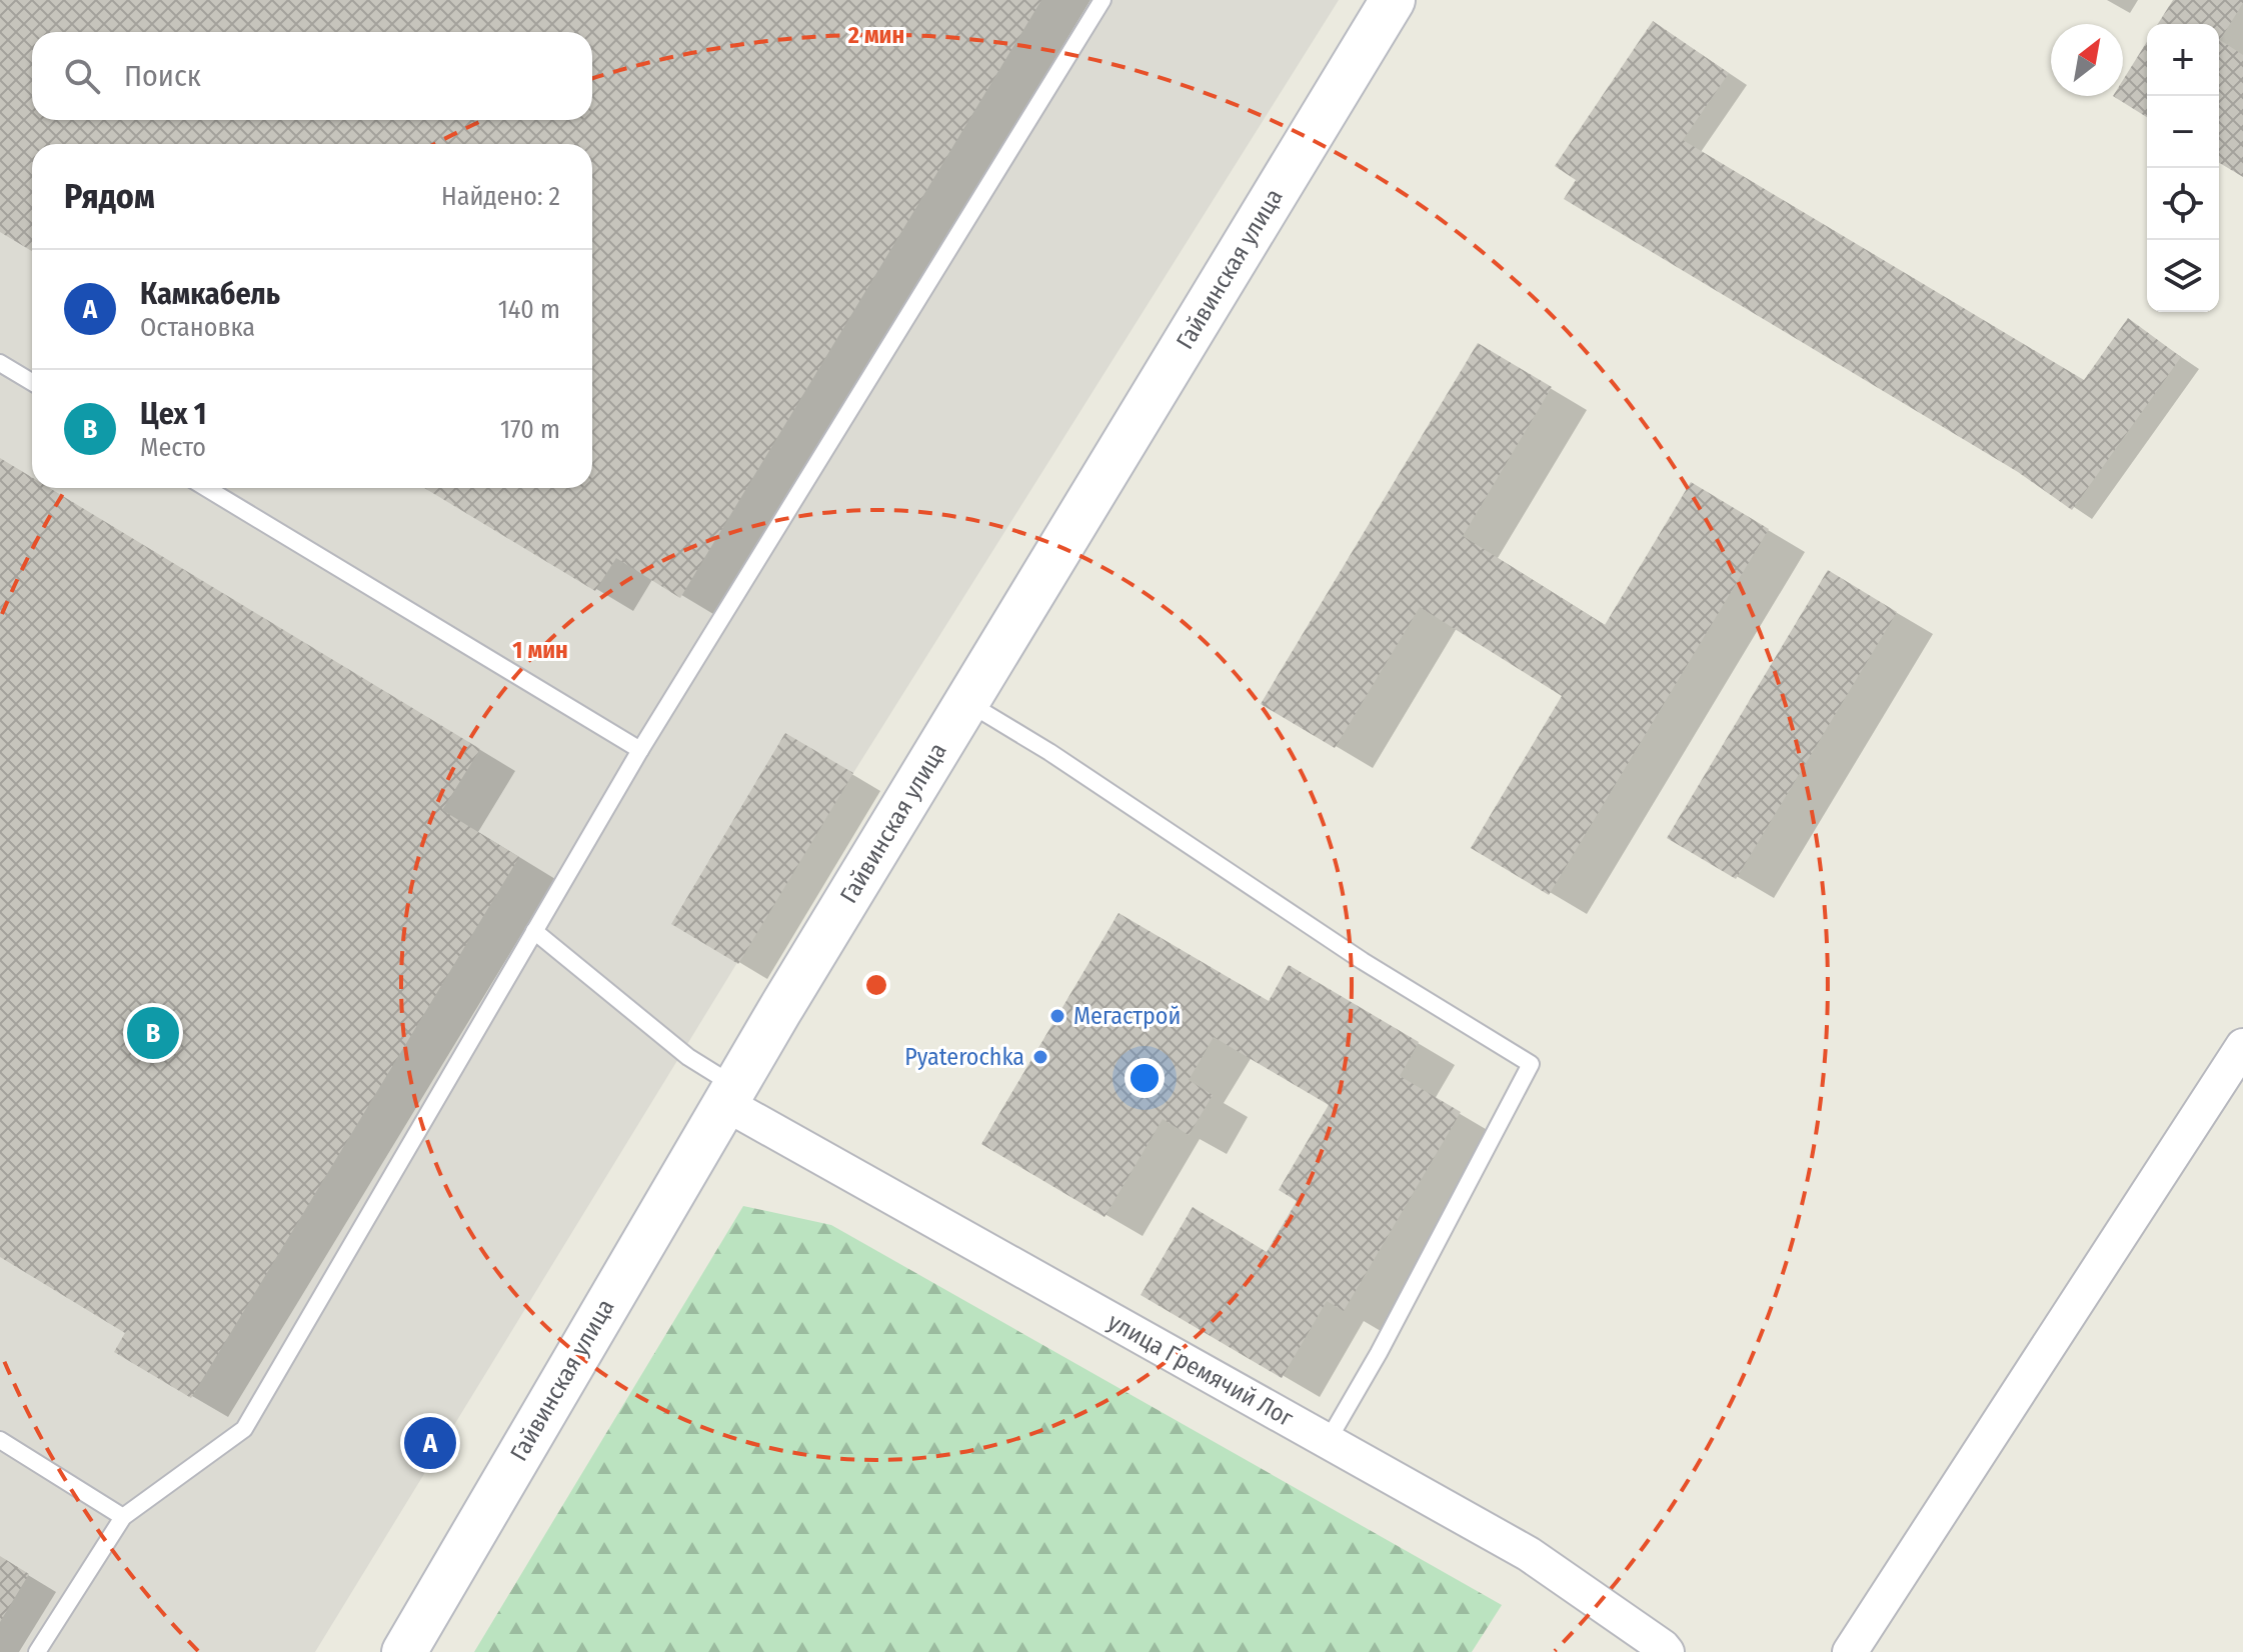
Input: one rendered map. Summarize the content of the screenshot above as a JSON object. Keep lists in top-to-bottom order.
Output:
{
  "streets": {
    "main road": ["Гайвинская улица"],
    "street": ["улица Гремячий Лог"]
  },
  "crossings": [
    ["Гайвинская улица", "улица Гремячий Лог"]
  ],
  "places": ["Мегастрой", "Pyaterochka"],
  "north": "top right",
  "page": {
    "map_buttons": ["+", "−"],
    "search": "Поиск",
    "heading": ["Рядом", "Найдено: 2"],
    "list": [
      {
        "mark": "A",
        "name": "Камкабель",
        "note": "Остановка",
        "value": "140 m"
      },
      {
        "mark": "B",
        "name": "Цех 1",
        "note": "Место",
        "value": "170 m"
      }
    ],
    "pins": ["B", "A"]
  },
  "rings": ["2 мин", "1 мин"]
}
